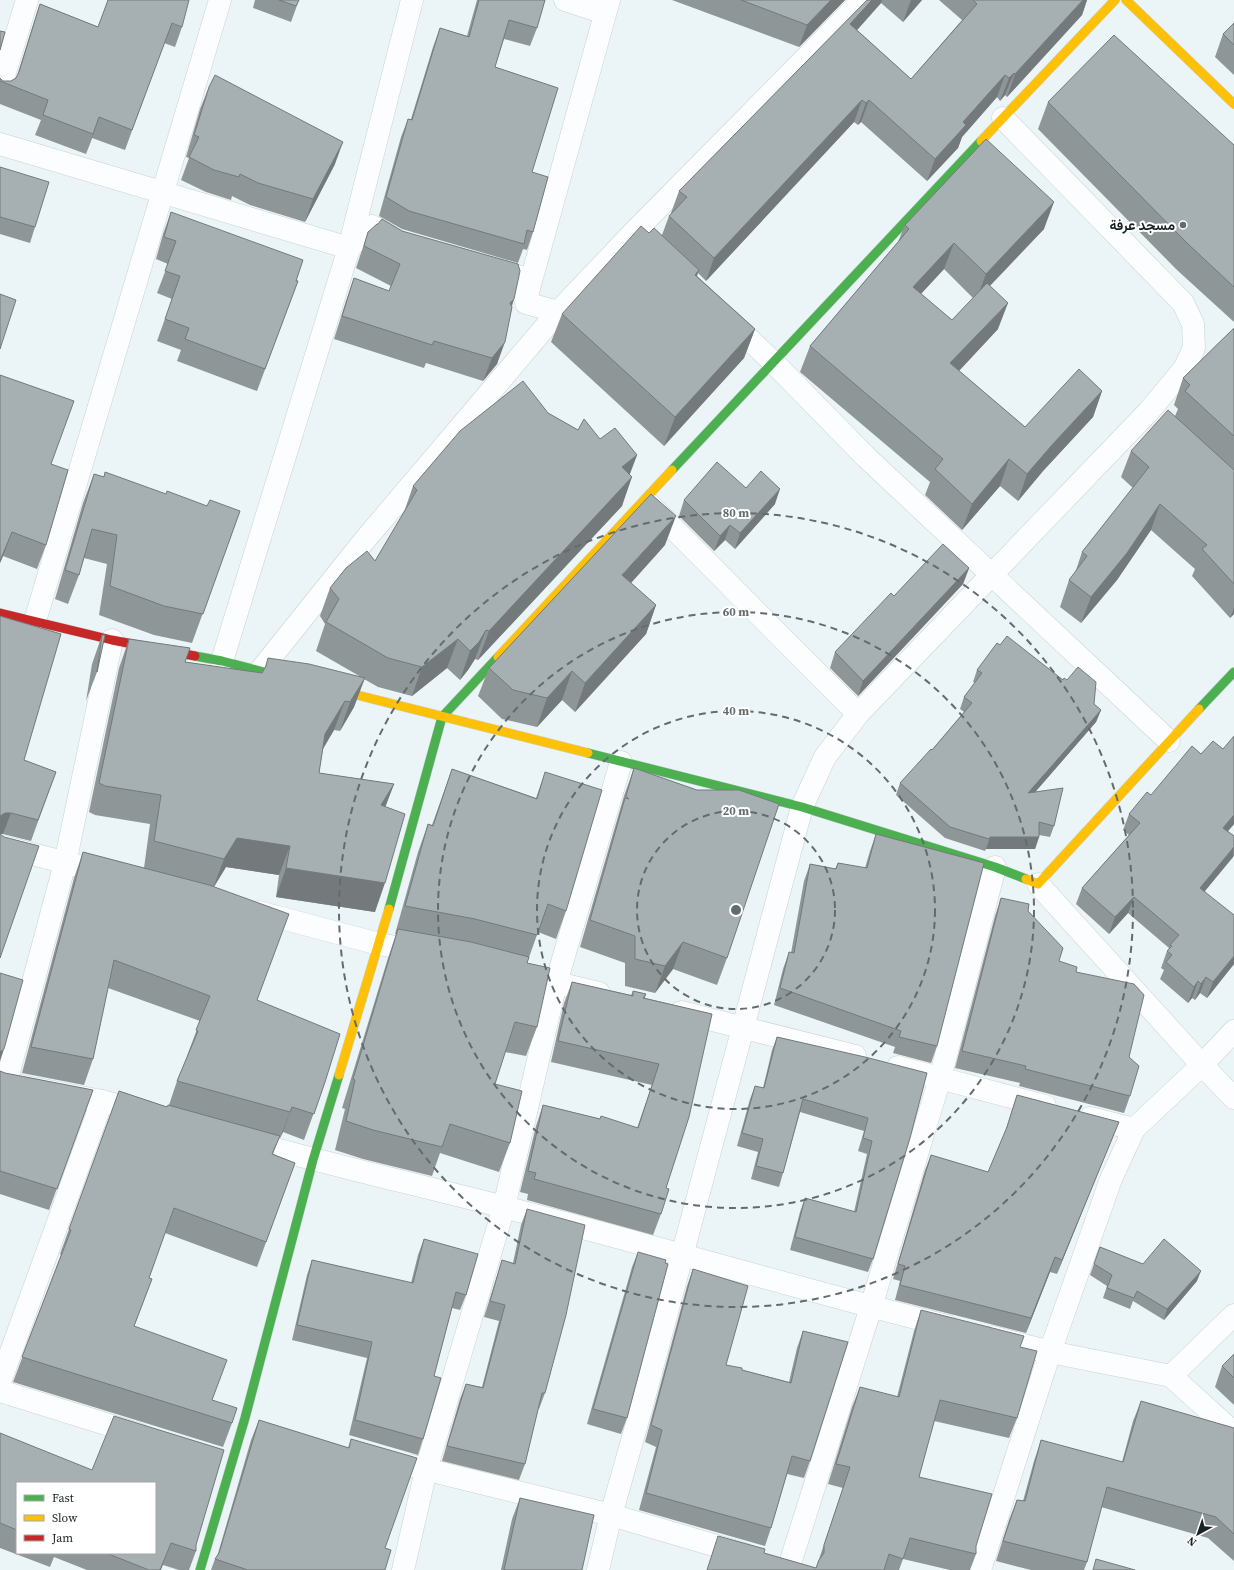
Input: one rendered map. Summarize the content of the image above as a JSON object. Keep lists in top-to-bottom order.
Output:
{
  "places": ["مسجد عرفة"],
  "legend": ["Fast", "Slow", "Jam"],
  "north": "bottom left",
  "rings": [
    "80 m",
    "60 m",
    "40 m",
    "20 m"
  ]
}
